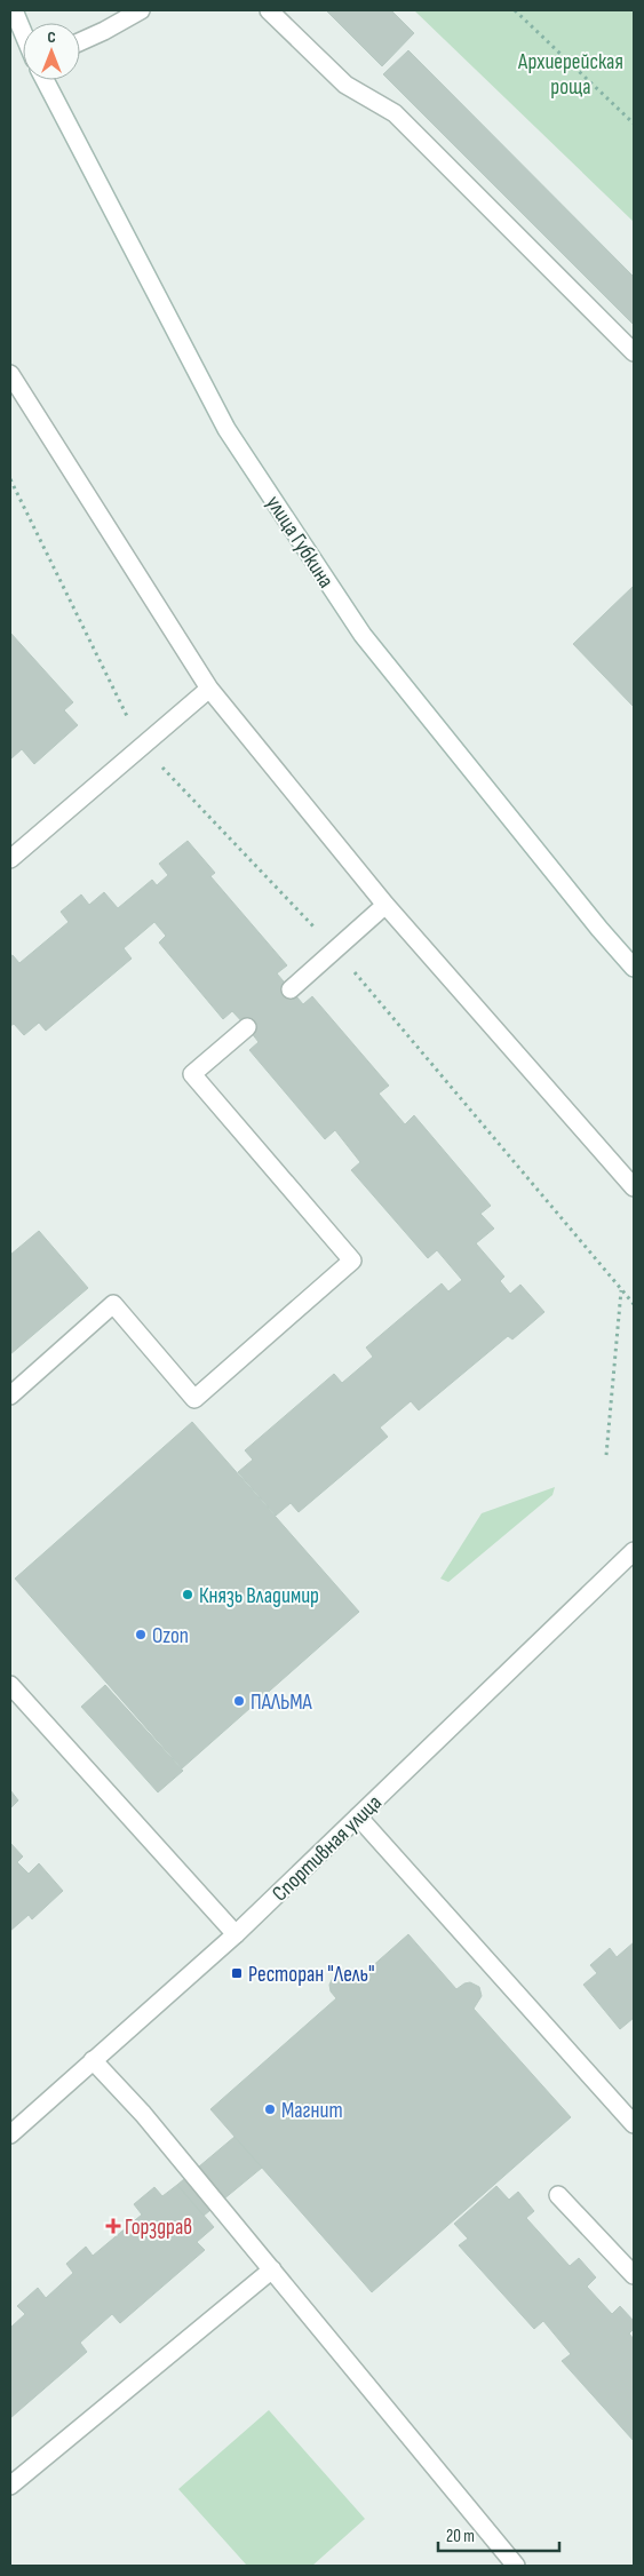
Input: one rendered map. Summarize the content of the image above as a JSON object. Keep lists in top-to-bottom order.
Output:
{
  "streets": {
    "main road": ["улица Губкина", "Спортивная улица"]
  },
  "parks": ["Архиерейская роща"],
  "places": {
    "other": [
      "Князь Владимир",
      "Ozon",
      "ПАЛЬМА",
      "Магнит"
    ],
    "transit": ["Ресторан \"Лель\""],
    "health": ["Горздрав"]
  },
  "scale_bar": "20 m",
  "north": "top"
}
